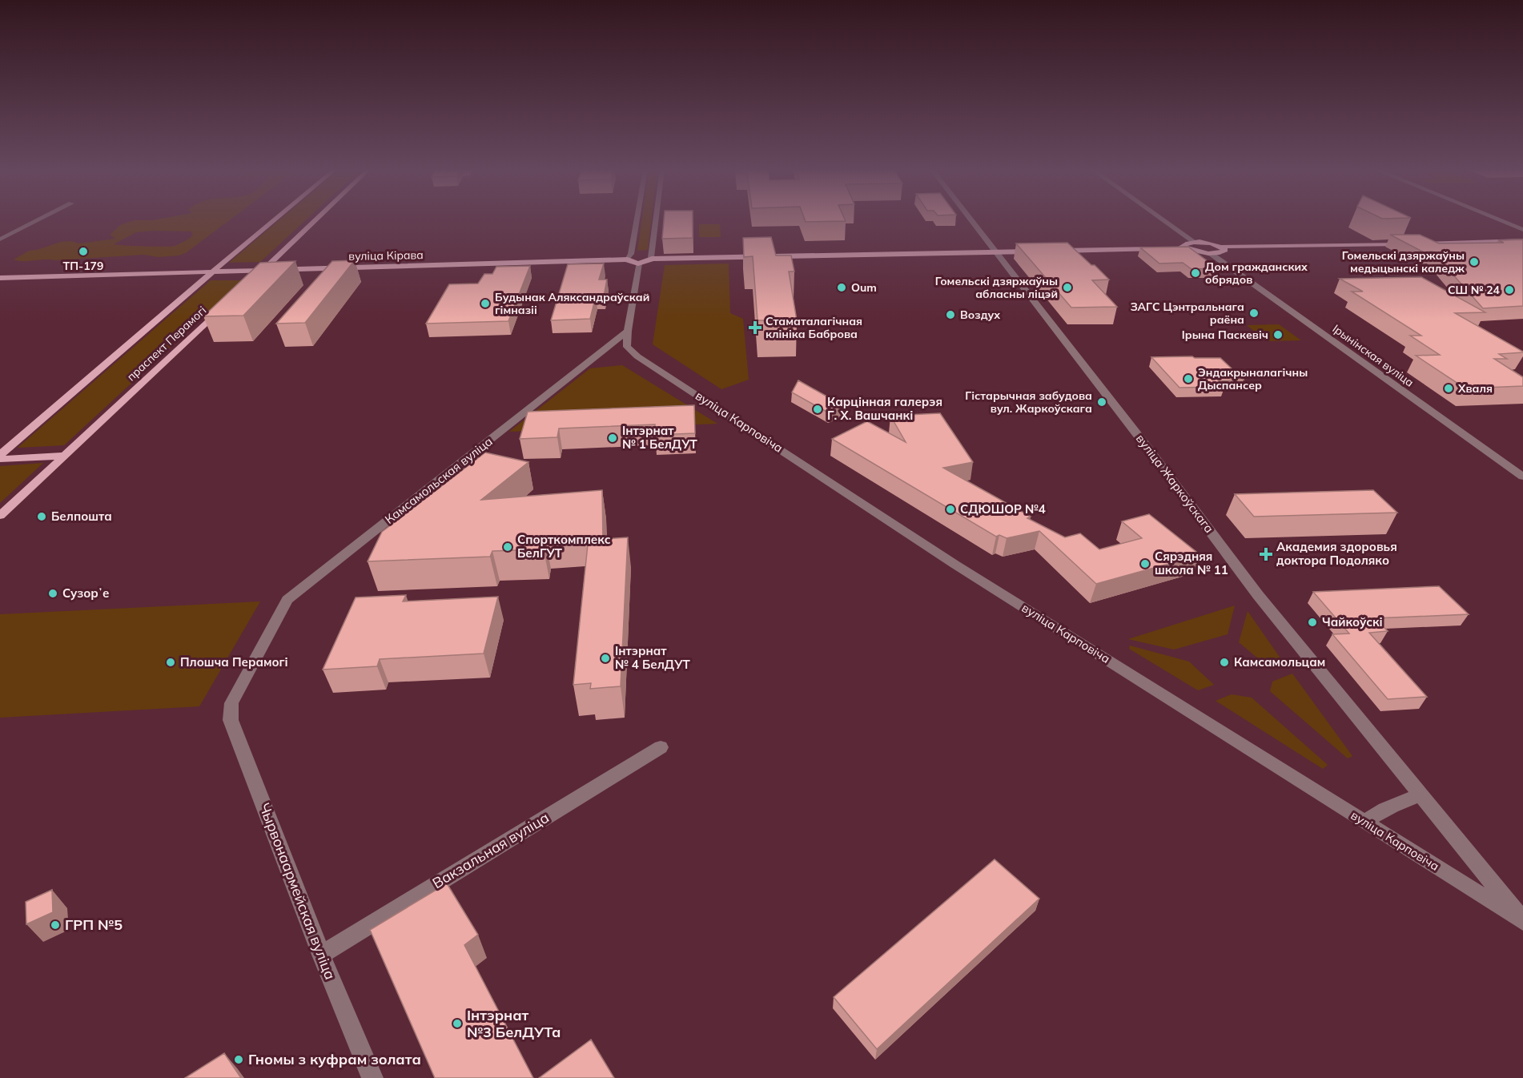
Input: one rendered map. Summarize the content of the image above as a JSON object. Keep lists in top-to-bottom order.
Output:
{
  "streets": {
    "main road": ["вуліца Кірава", "праспект Перамогі"],
    "street": [
      "Ірынінская вуліца",
      "вуліца Карповіча",
      "Камсамольская вуліца",
      "вуліца Жаркоўскага",
      "Вакзальная вуліца",
      "Чырвонаармейская вуліца"
    ]
  },
  "crossings": [
    ["вуліца Кірава", "праспект Перамогі"],
    ["вуліца Карповіча", "вуліца Жаркоўскага"],
    ["Камсамольская вуліца", "Чырвонаармейская вуліца"],
    ["Вакзальная вуліца", "Чырвонаармейская вуліца"]
  ],
  "places": {
    "other": [
      "ТП-179",
      "Гомельскі дзяржаўны медыцынскі каледж",
      "Дом гражданских обрядов",
      "Oum",
      "Гомельскі дзяржаўны абласны ліцэй",
      "СШ № 24",
      "Будынак Аляксандраўскай гімназіі",
      "ЗАГС Цэнтральнага раёна",
      "Воздух",
      "Ірына Паскевіч",
      "Эндакрыналагічны Дыспансер",
      "Хваля",
      "Гістарычная забудова вул. Жаркоўскага",
      "Карцінная галерэя Г. Х. Вашчанкі",
      "Інтэрнат № 1 БелДУТ",
      "СДЮШОР №4",
      "Белпошта",
      "Спорткомплекс БелГУТ",
      "Сярэдняя школа № 11",
      "Сузорʼе",
      "Чайкоўскі",
      "Інтэрнат № 4 БелДУТ",
      "Плошча Перамогі",
      "Камсамольцам",
      "ГРП №5",
      "Інтэрнат №3 БелДУТа",
      "Гномы з куфрам золата"
    ],
    "health": ["Стаматалагічная клініка Баброва", "Академия здоровья доктора Подоляко"]
  }
}
